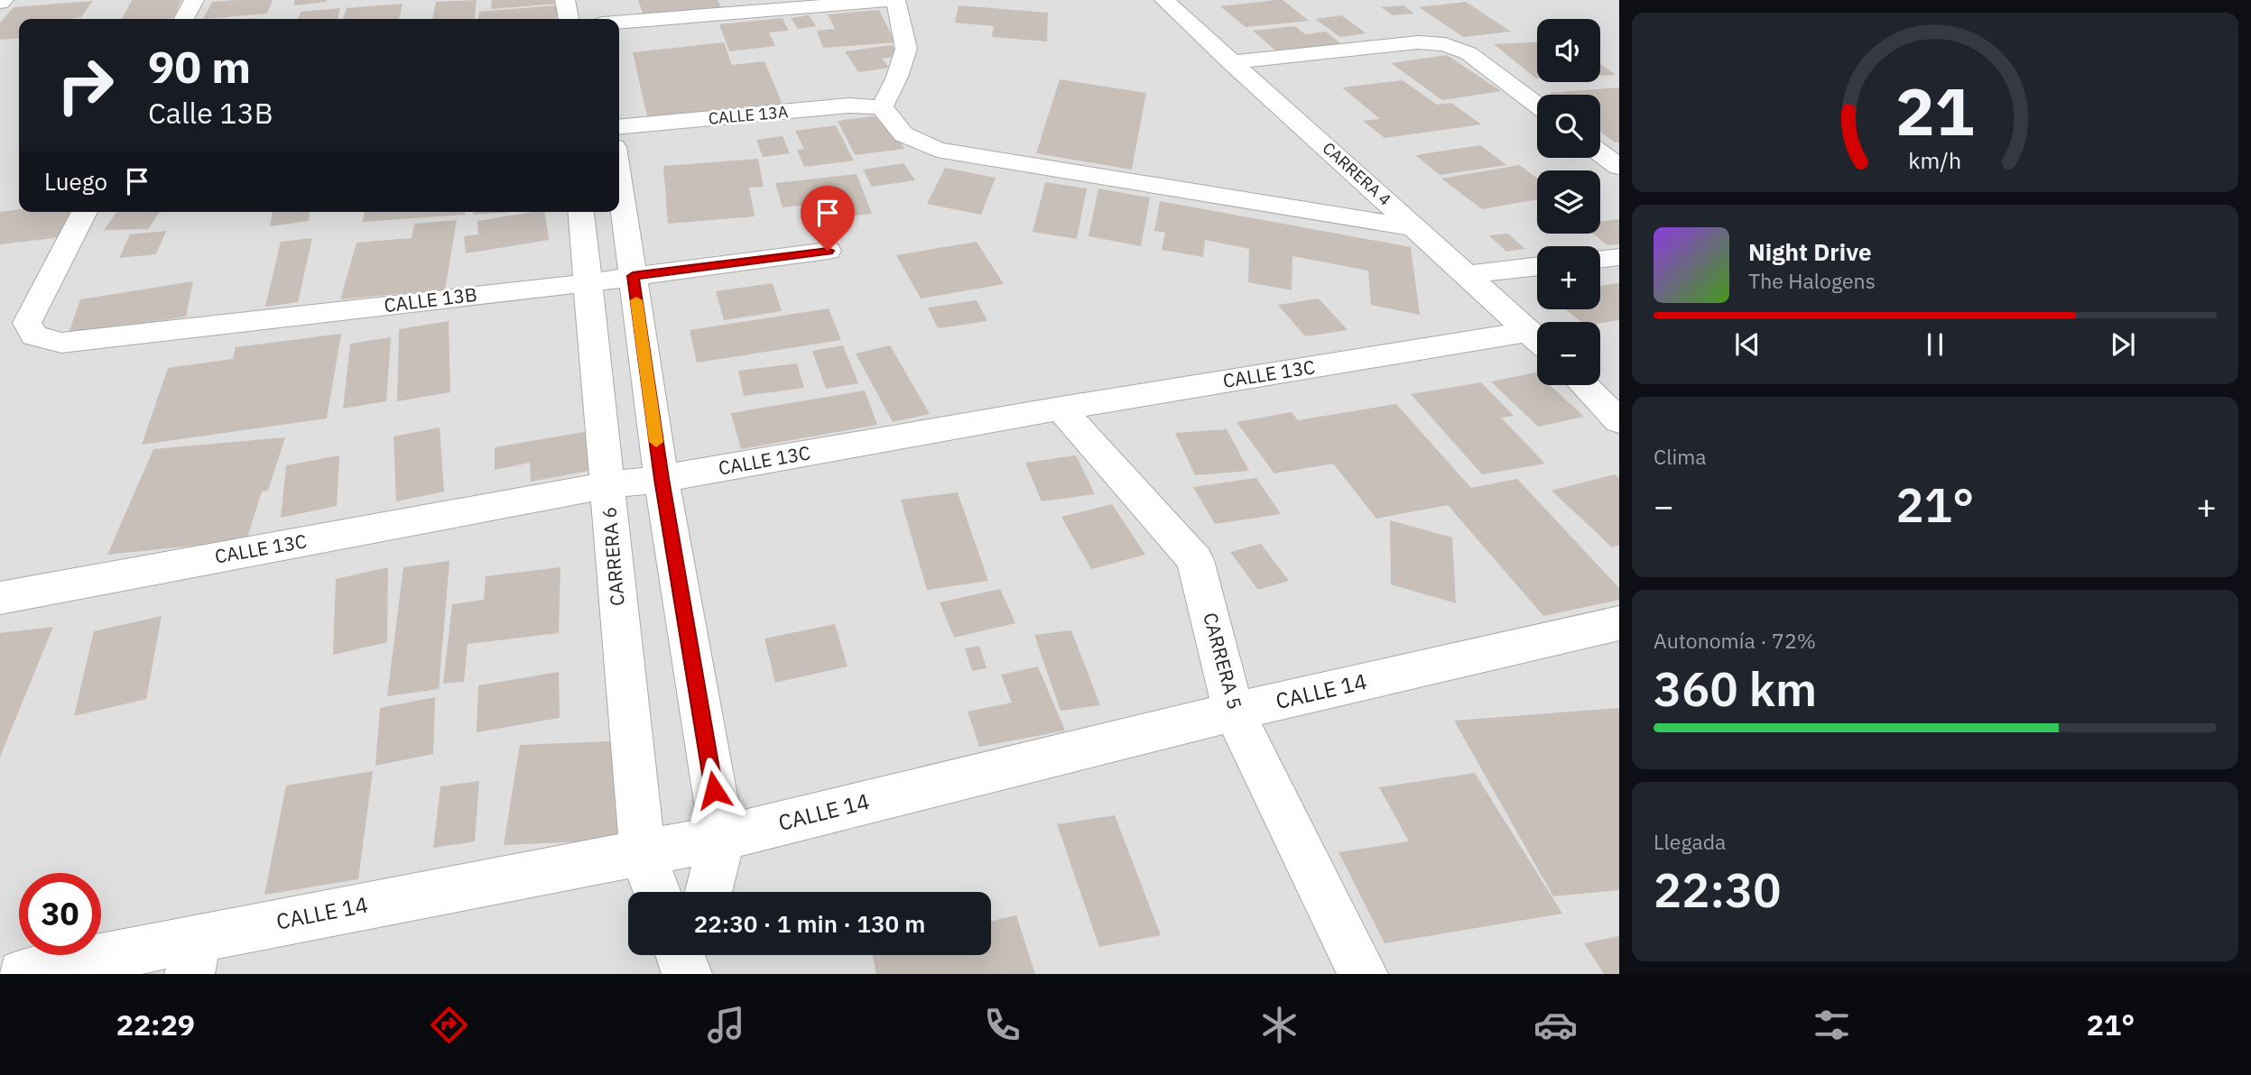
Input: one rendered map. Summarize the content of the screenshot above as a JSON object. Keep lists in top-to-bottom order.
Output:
{
  "streets": {
    "street": [
      "CALLE 13A",
      "CARRERA 4",
      "CALLE 13B",
      "CALLE 13C",
      "CARRERA 6",
      "CARRERA 5",
      "CALLE 14"
    ]
  },
  "crossings": [
    ["CALLE 13B", "CARRERA 6"],
    ["CALLE 13C", "CARRERA 6"],
    ["CALLE 13C", "CARRERA 5"],
    ["CARRERA 6", "CALLE 14"],
    ["CARRERA 5", "CALLE 14"]
  ],
  "page": {
    "map_buttons": ["+", "−"],
    "turn": ["90 m", "Calle 13B"],
    "then": "Luego",
    "song": ["Night Drive", "The Halogens"],
    "tile": [
      "Clima",
      ["Autonomía · 72%", "360 km"],
      ["Llegada", "22:30"]
    ],
    "heat": ["−", "21°", "+"],
    "limit": "30",
    "trip": "22:30 · 1 min · 130 m",
    "tabs": ["22:29", "21°"],
    "gauge": ["21", "km/h"]
  }
}
